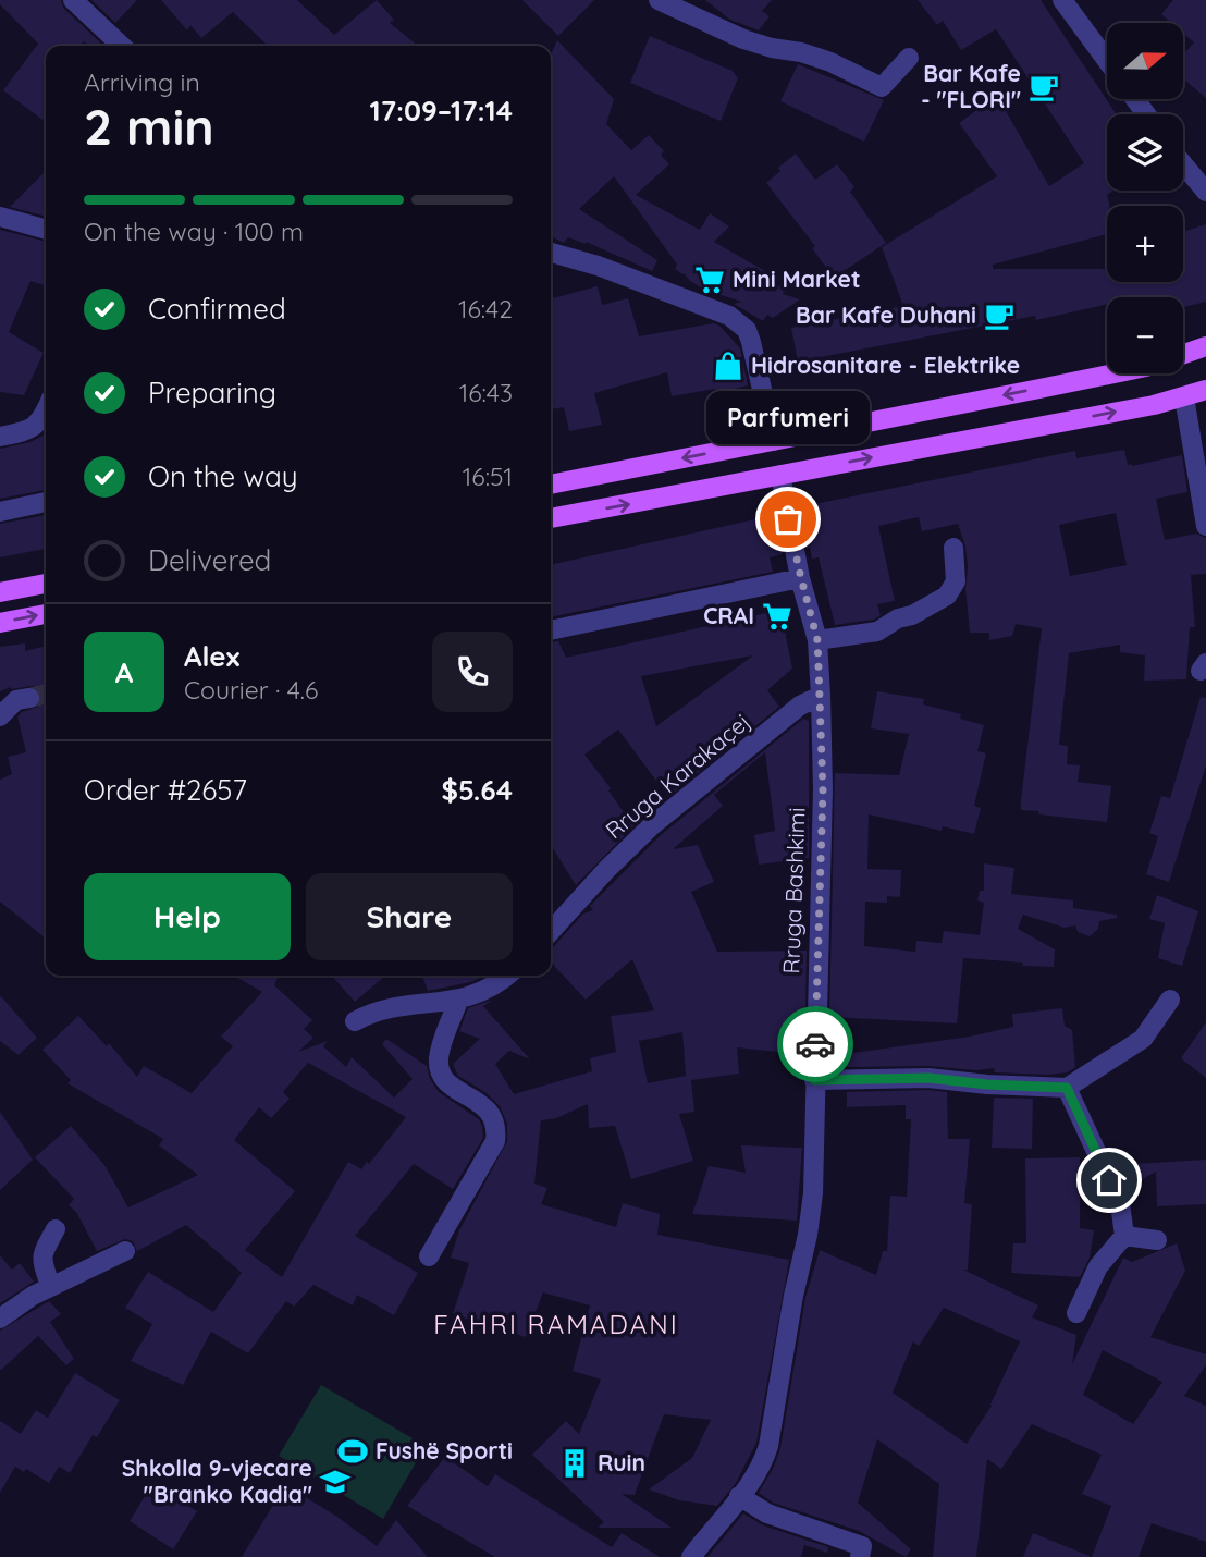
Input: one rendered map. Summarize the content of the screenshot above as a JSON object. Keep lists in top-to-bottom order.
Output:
{
  "streets": {
    "street": ["Rruga Karakaçej", "Rruga Bashkimi"]
  },
  "crossings": [
    ["Rruga Karakaçej", "Rruga Bashkimi"]
  ],
  "districts": ["FAHRI RAMADANI"],
  "places": {
    "cafe": ["Bar Kafe - \"FLORI\"", "Bar Kafe Duhani"],
    "supermarket": ["Mini Market", "CRAI"],
    "shop": ["Hidrosanitare - Elektrike"],
    "other": ["Parfumeri"],
    "sports": ["Fushë Sporti"],
    "building": ["Ruin"],
    "school or university": ["Shkolla 9-vjecare \"Branko Kadia\""]
  },
  "north": "right",
  "page": {
    "map_buttons": ["+", "−"],
    "heading": ["2 min", "Arriving in", "17:09–17:14"],
    "panel": [
      "Alex",
      "Courier · 4.6",
      "Order #2657",
      "$5.64"
    ],
    "bar": "On the way · 100 m",
    "list": [
      ["Confirmed", "16:42"],
      ["Preparing", "16:43"],
      ["On the way", "16:51"],
      "Delivered"
    ],
    "bubble": "Parfumeri",
    "round": "A",
    "buttons": ["Help", "Share"]
  }
}
